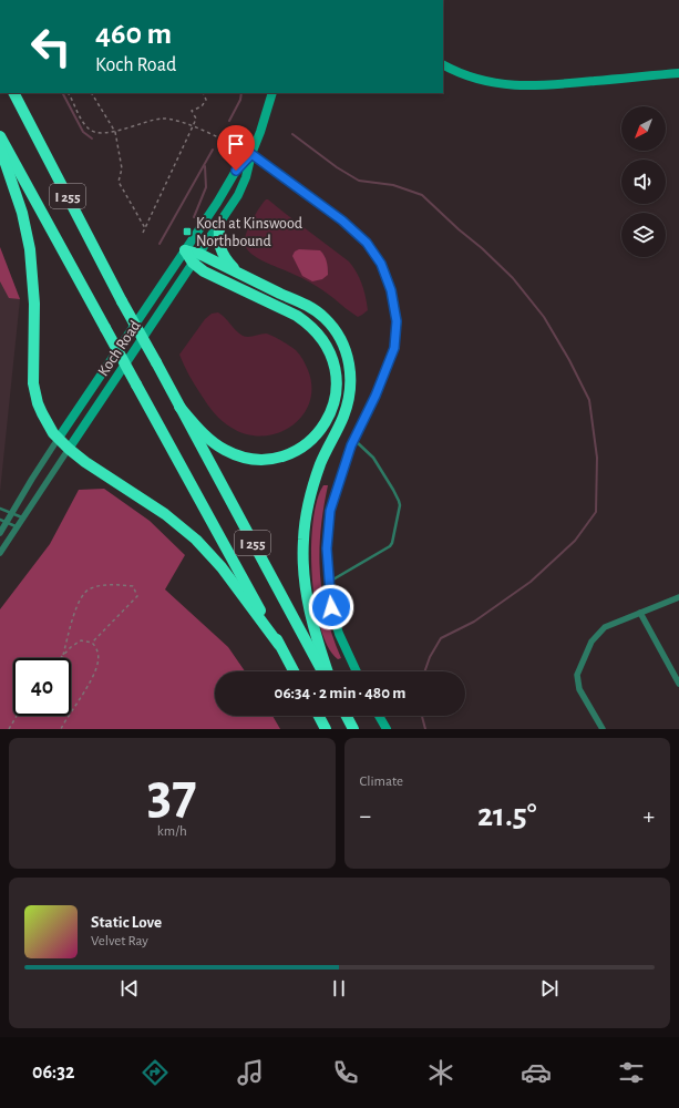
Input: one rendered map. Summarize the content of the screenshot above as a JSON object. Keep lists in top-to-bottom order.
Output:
{
  "streets": {
    "highway": ["I 255"],
    "street": ["Koch Road"]
  },
  "places": {
    "transit": ["Koch at Kinswood Northbound"]
  },
  "north": "bottom left",
  "page": {
    "turn": ["460 m", "Koch Road"],
    "limit": "40",
    "trip": "06:34 · 2 min · 480 m",
    "tile": [
      ["37", "km/h"],
      "Climate"
    ],
    "heat": ["−", "21.5°", "+"],
    "song": ["Static Love", "Velvet Ray"],
    "tabs": "06:32"
  }
}
